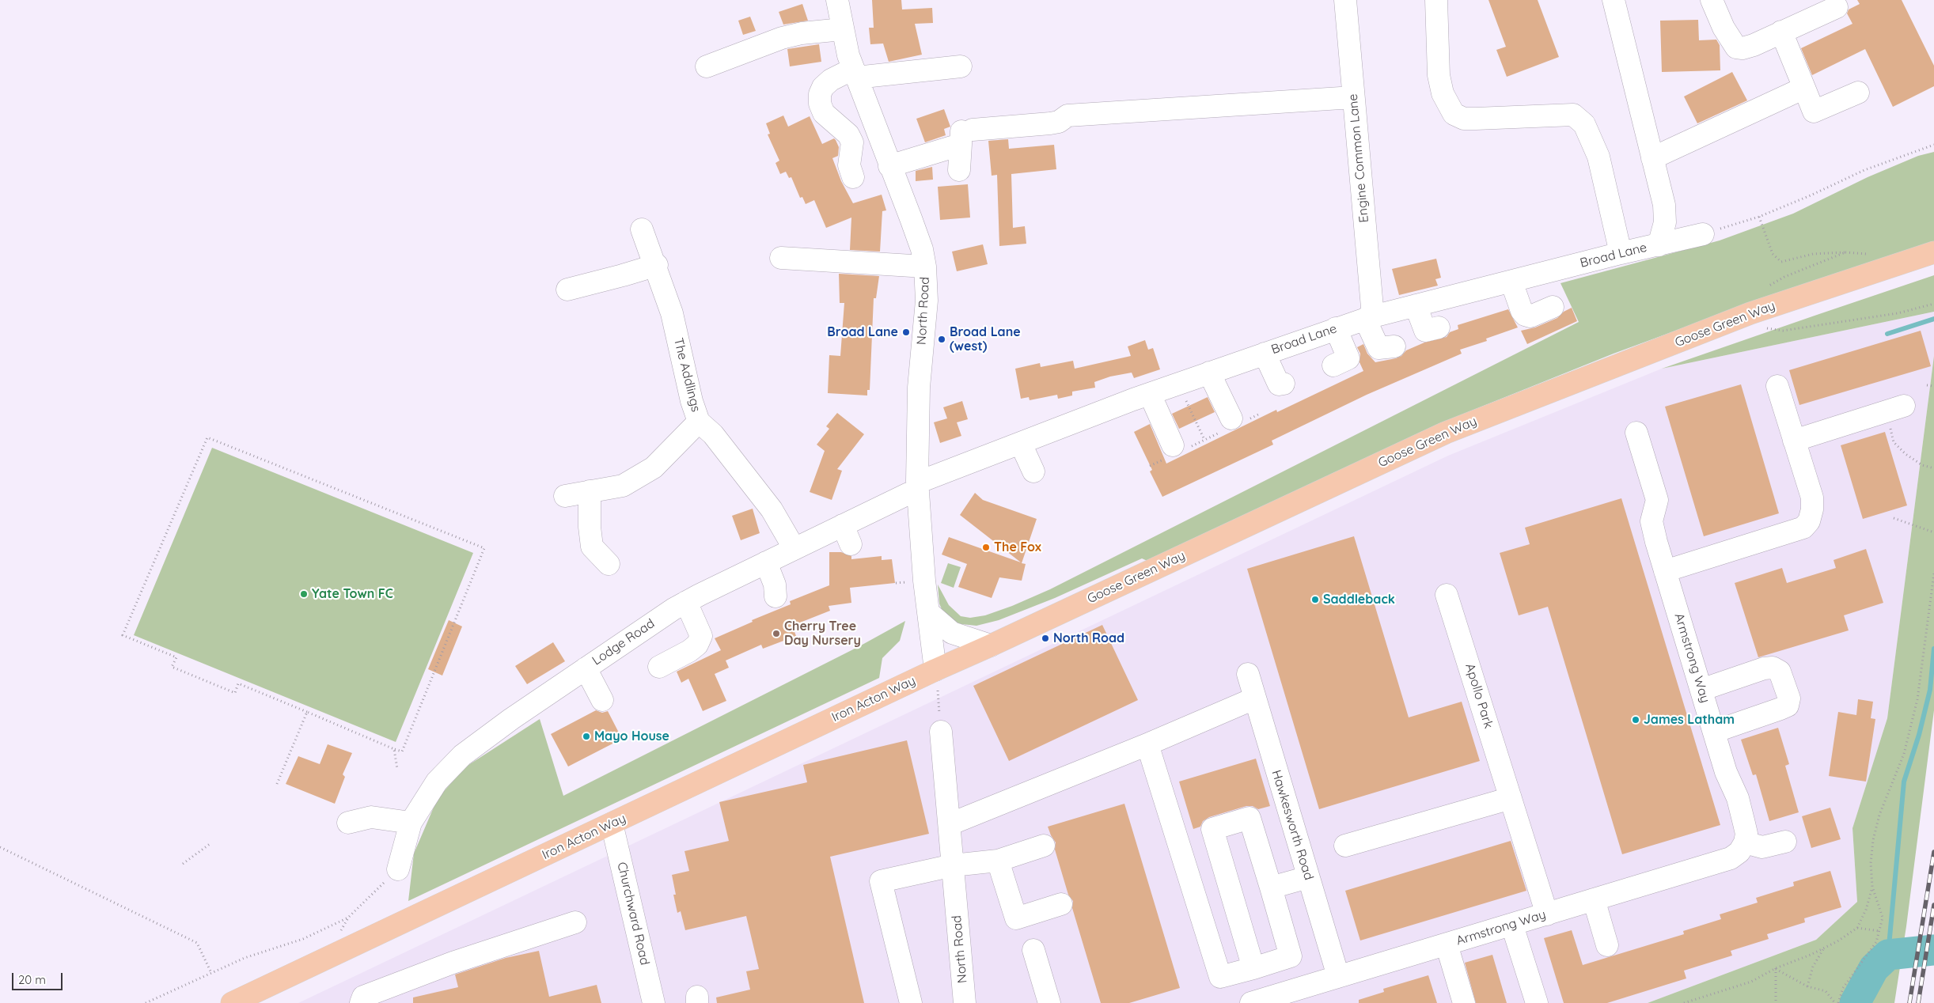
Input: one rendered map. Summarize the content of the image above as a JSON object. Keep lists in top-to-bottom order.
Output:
{
  "streets": {
    "main road": ["Goose Green Way", "Iron Acton Way"],
    "street": [
      "Engine Common Lane",
      "Broad Lane",
      "North Road",
      "The Addlings",
      "Lodge Road",
      "Armstrong Way",
      "Apollo Park",
      "Hawkesworth Road",
      "Churchward Road"
    ]
  },
  "crossings": [
    ["Engine Common Lane", "Broad Lane"],
    ["Broad Lane", "North Road"],
    ["Broad Lane", "Lodge Road"],
    ["North Road", "Goose Green Way"],
    ["North Road", "Lodge Road"],
    ["North Road", "Iron Acton Way"],
    ["Goose Green Way", "Iron Acton Way"],
    ["The Addlings", "Lodge Road"],
    ["Armstrong Way", "Apollo Park"],
    ["Armstrong Way", "Hawkesworth Road"],
    ["Iron Acton Way", "Churchward Road"]
  ],
  "places": [
    "Broad Lane",
    "Broad Lane (west)",
    "The Fox",
    "Yate Town FC",
    "Saddleback",
    "Cherry Tree Day Nursery",
    "North Road",
    "James Latham",
    "Mayo House"
  ],
  "scale_bar": "20 m"
}
